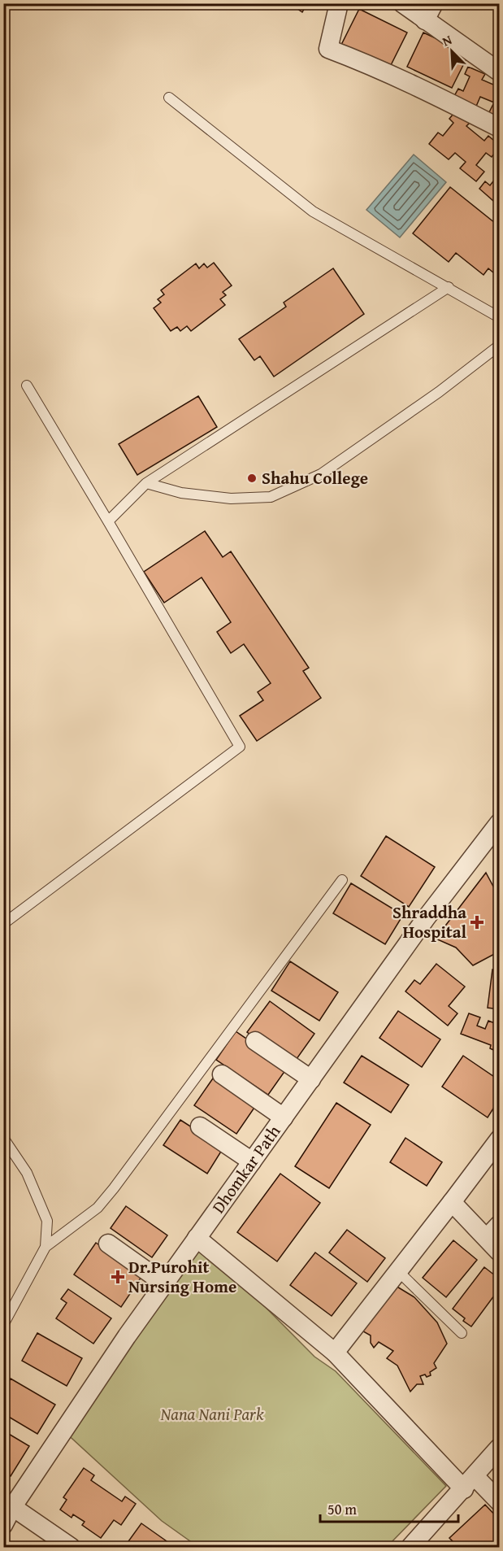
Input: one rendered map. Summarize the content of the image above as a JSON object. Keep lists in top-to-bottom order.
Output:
{
  "streets": {
    "street": ["Dhomkar Path"]
  },
  "parks": ["Nana Nani Park"],
  "places": {
    "other": ["Shahu College"],
    "health": ["Shraddha Hospital", "Dr.Purohit Nursing Home"]
  },
  "scale_bar": "50 m",
  "north": "top left"
}
